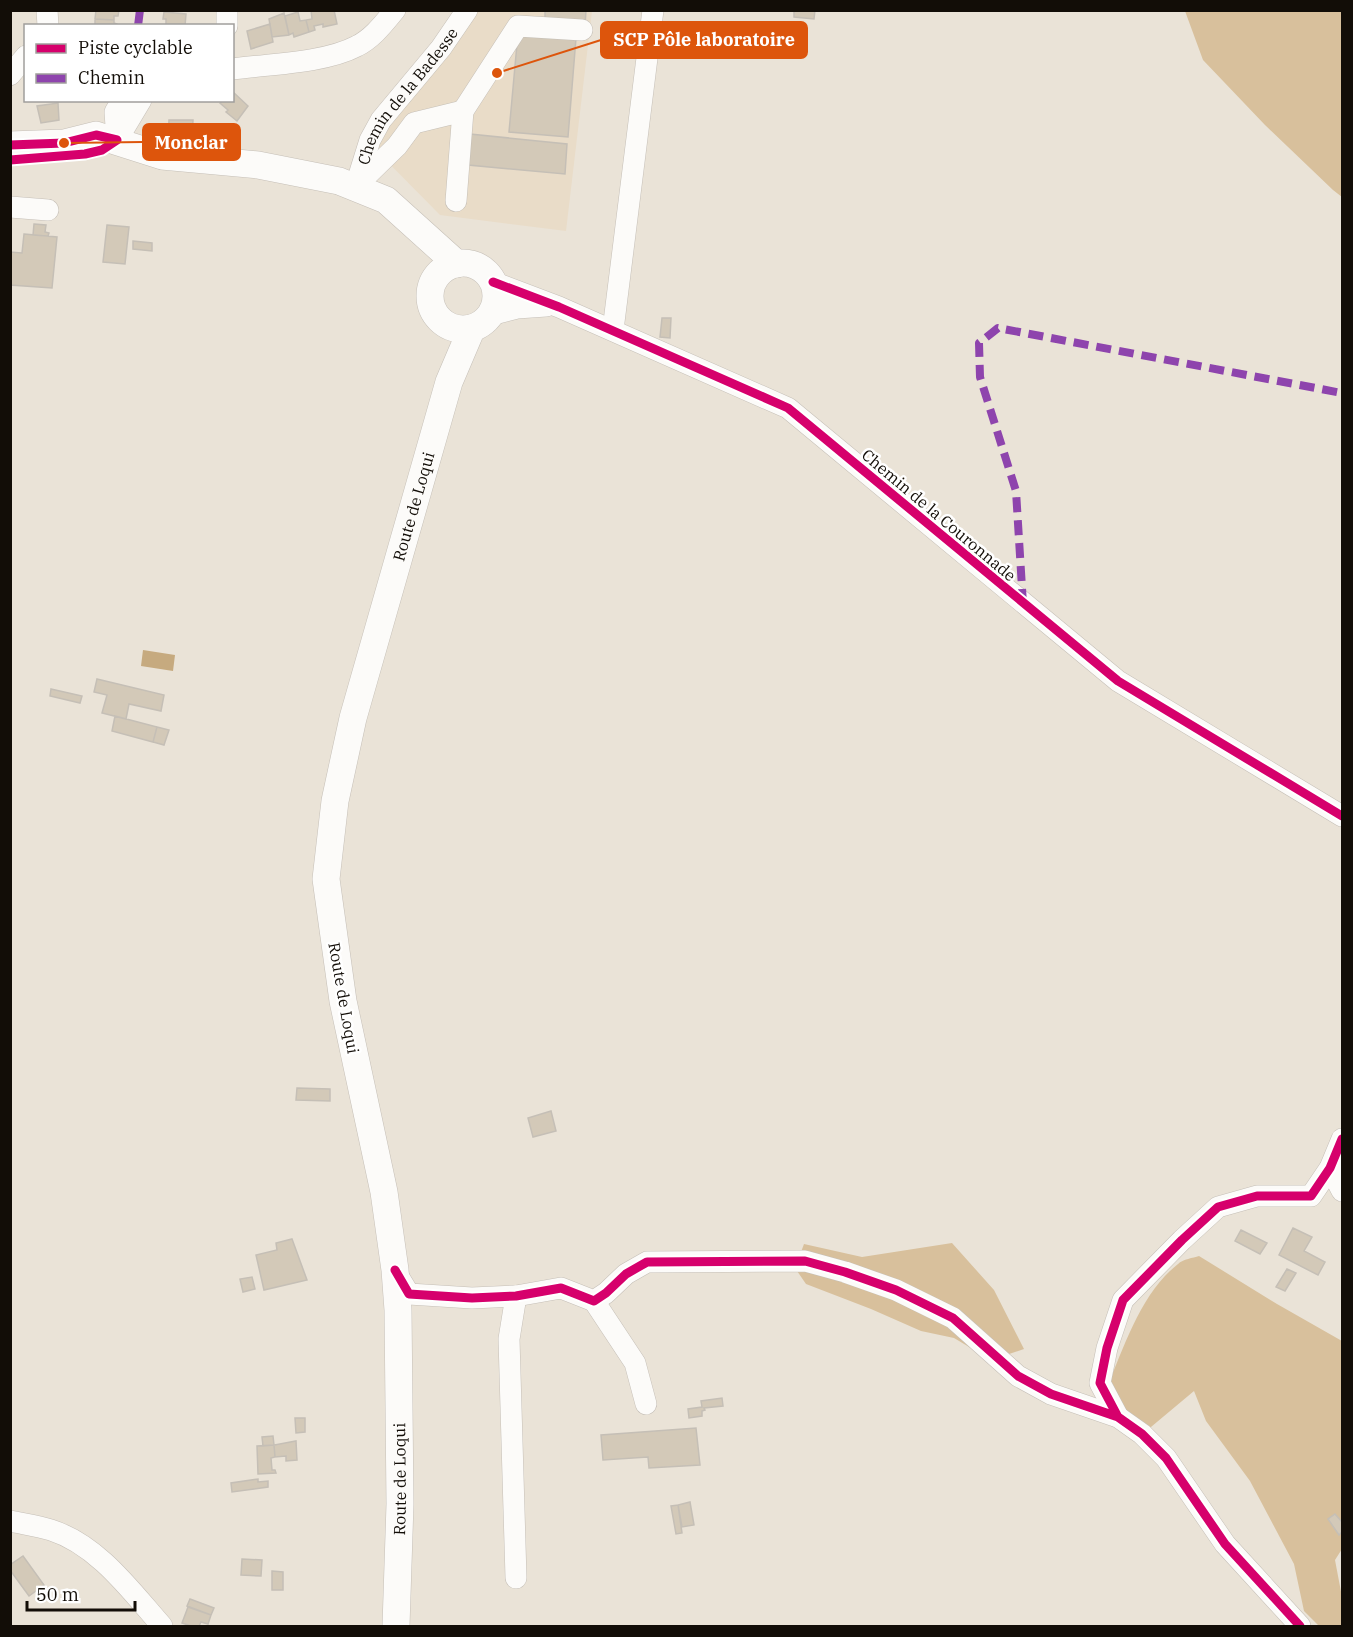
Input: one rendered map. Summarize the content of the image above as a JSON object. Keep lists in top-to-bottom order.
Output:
{
  "streets": {
    "main road": ["Route de Loqui"],
    "street": ["Chemin de la Badesse", "Chemin de la Couronnade"]
  },
  "crossings": [
    ["Route de Loqui", "Chemin de la Couronnade"]
  ],
  "places": ["SCP Pôle laboratoire", "Monclar"],
  "legend": ["Piste cyclable", "Chemin"],
  "scale_bar": "50 m"
}
